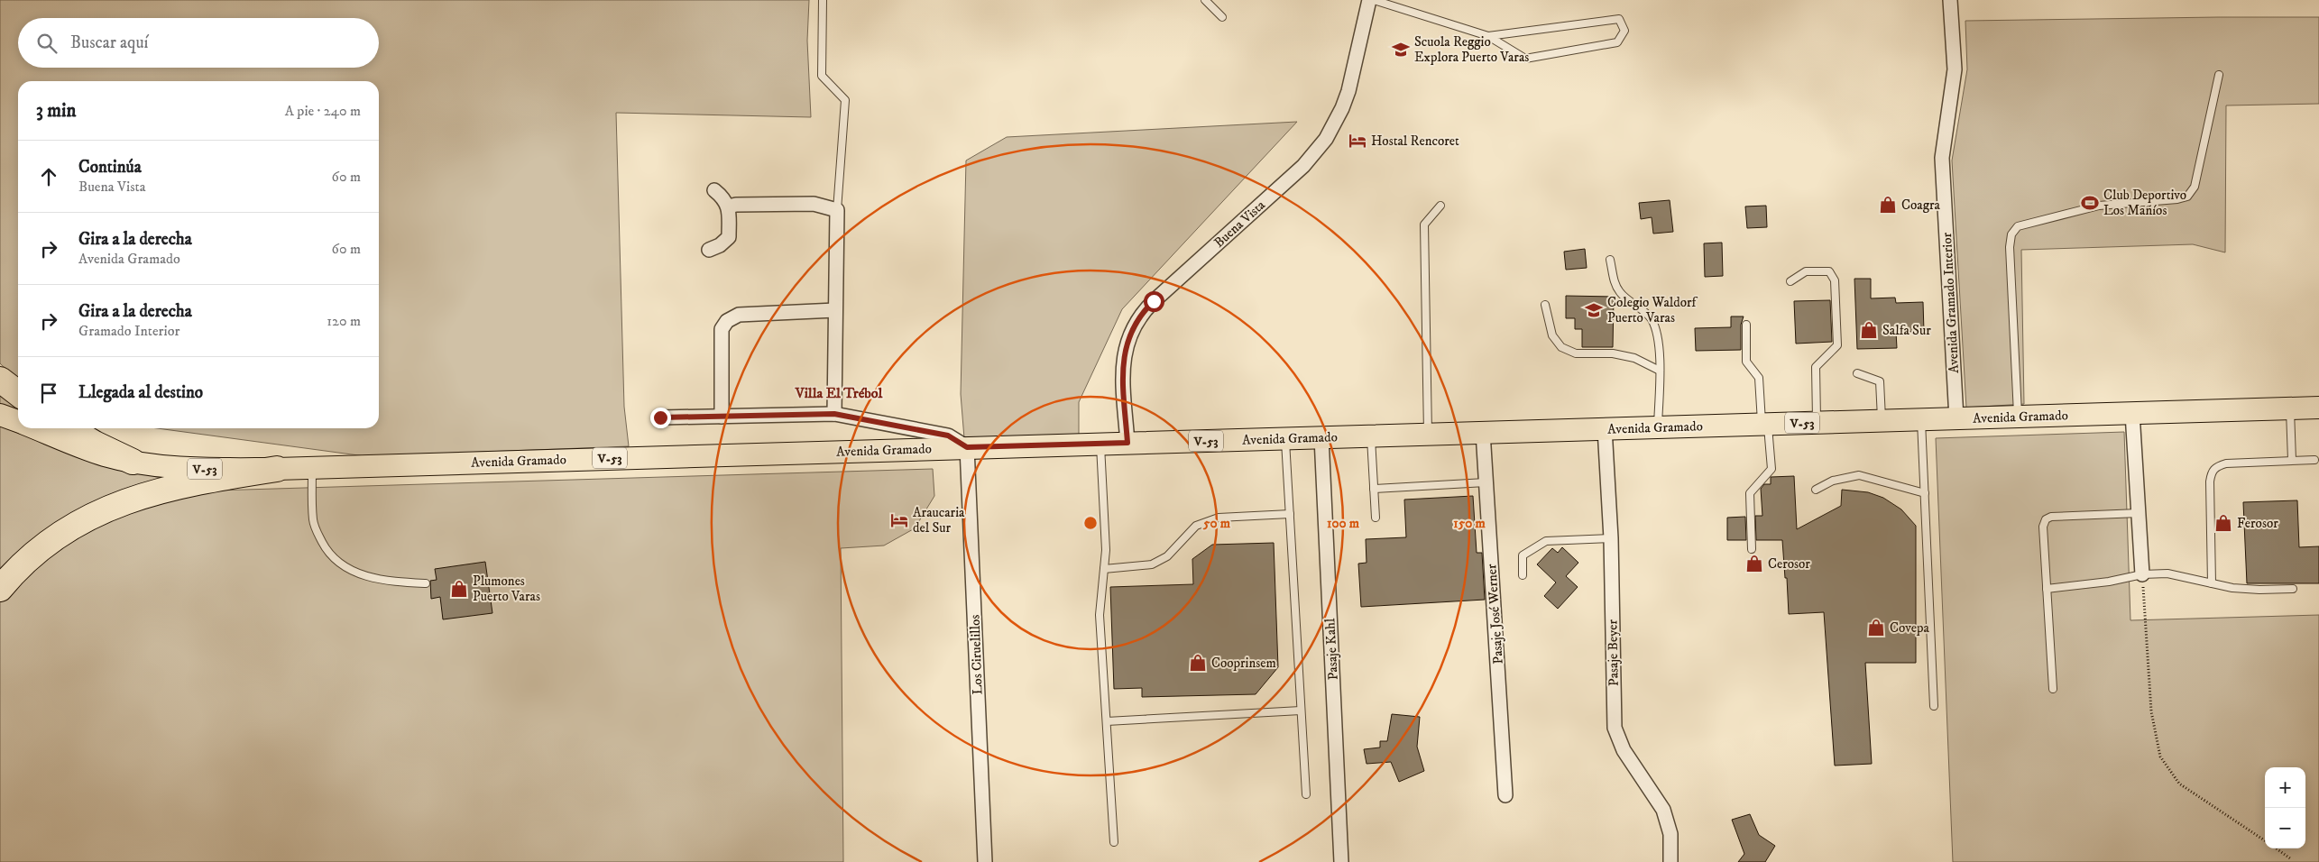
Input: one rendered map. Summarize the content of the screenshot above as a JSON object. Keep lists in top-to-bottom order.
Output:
{
  "streets": {
    "main road": ["Avenida Gramado", "V-53"],
    "street": [
      "Buena Vista",
      "Avenida Gramado Interior",
      "Pasaje José Werner",
      "Pasaje Kahl",
      "Pasaje Beyer",
      "Los Ciruelillos"
    ]
  },
  "crossings": [
    ["Buena Vista", "Avenida Gramado"],
    ["Avenida Gramado Interior", "Avenida Gramado"],
    ["Avenida Gramado", "Pasaje José Werner"],
    ["Avenida Gramado", "Pasaje Kahl"],
    ["Avenida Gramado", "Pasaje Beyer"],
    ["Avenida Gramado", "Los Ciruelillos"]
  ],
  "districts": ["Villa El Trébol"],
  "places": {
    "school or university": ["Scuola Reggio Explora Puerto Varas", "Colegio Waldorf Puerto Varas"],
    "hotel": ["Hostal Rencoret", "Araucaria del Sur"],
    "sports": ["Club Deportivo Los Mañíos"],
    "shop": [
      "Coagra",
      "Salfa Sur",
      "Ferosor",
      "Cerosor",
      "Plumones Puerto Varas",
      "Covepa",
      "Cooprinsem"
    ]
  },
  "page": {
    "search": "Buscar aquí",
    "heading": ["3 min", "A pie · 240 m"],
    "list": [
      ["Continúa", "Buena Vista", "60 m"],
      ["Gira a la derecha", "Avenida Gramado", "60 m"],
      ["Gira a la derecha", "Gramado Interior", "120 m"],
      "Llegada al destino"
    ],
    "map_buttons": ["+", "−"]
  },
  "rings": ["50 m", "100 m", "150 m"]
}
